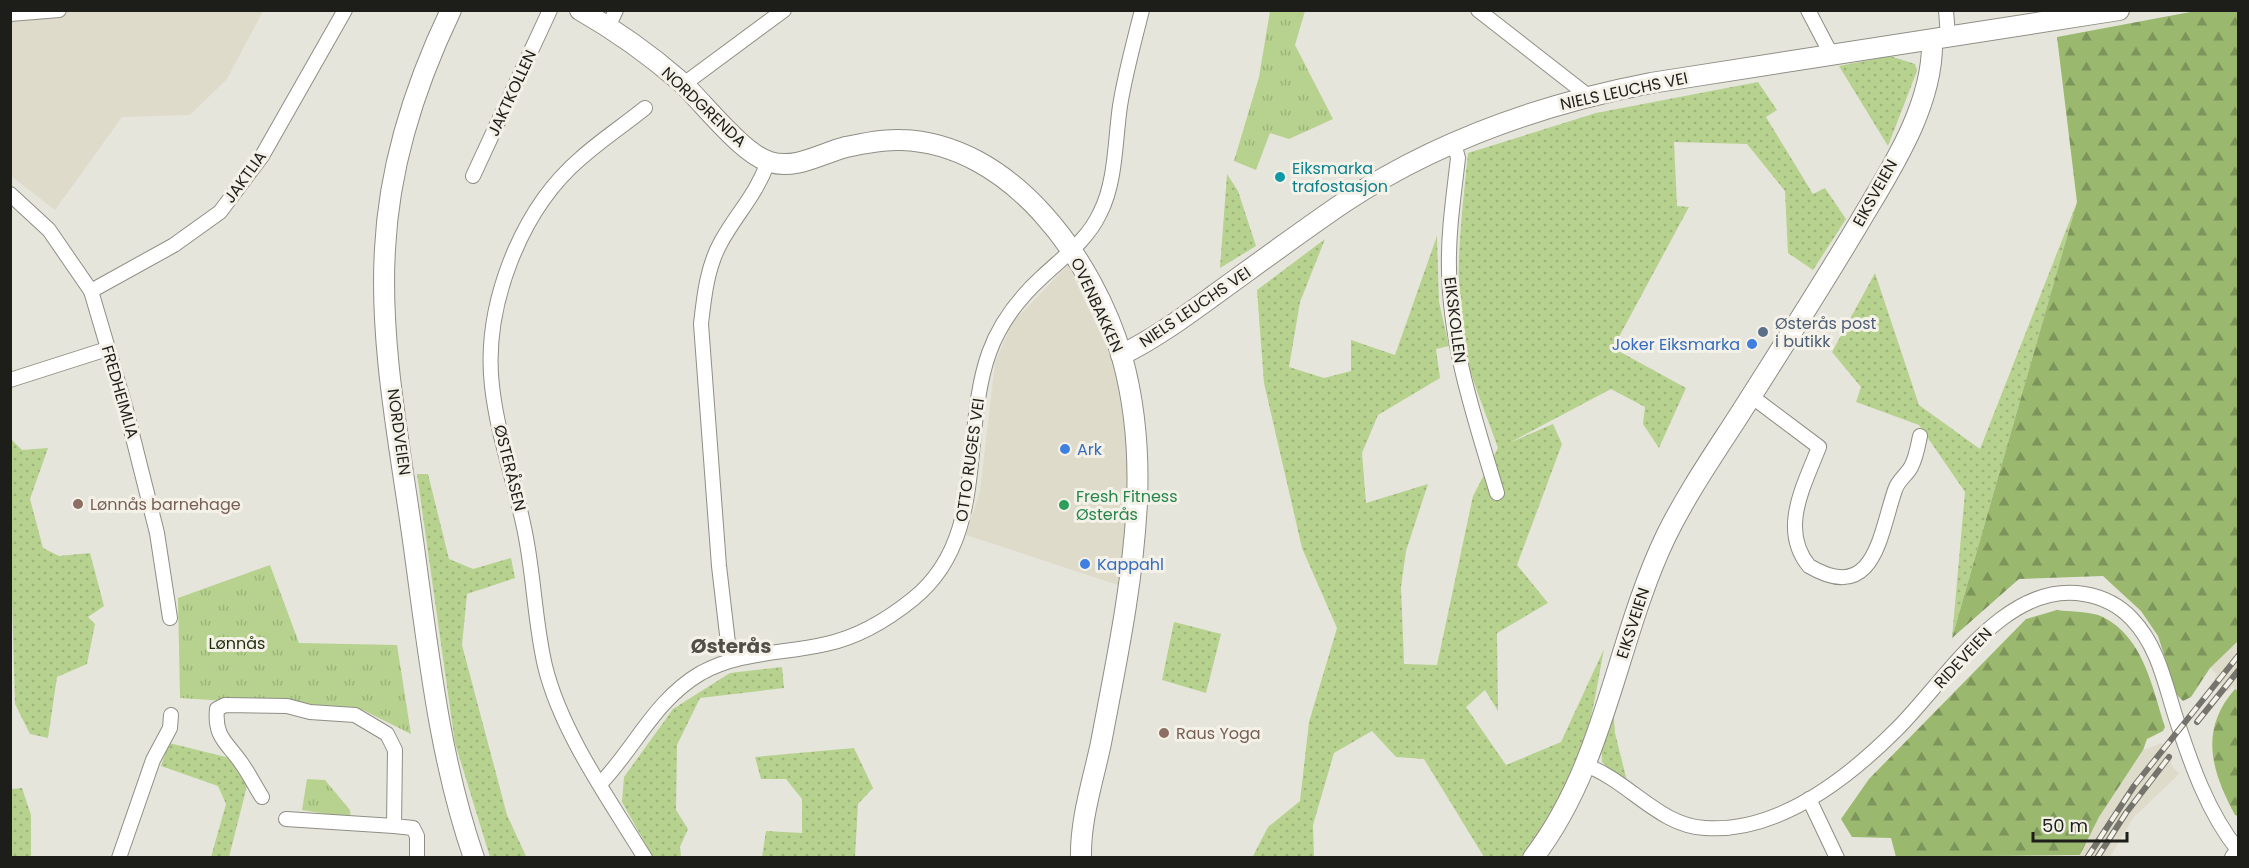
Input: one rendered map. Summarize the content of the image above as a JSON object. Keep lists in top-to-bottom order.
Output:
{
  "streets": {
    "street": [
      "NIELS LEUCHS VEI",
      "JAKTKOLLEN",
      "NORDGRENDA",
      "JAKTLIA",
      "EIKSVEIEN",
      "OVENBAKKEN",
      "EIKSKOLLEN",
      "FREDHEIMLIA",
      "NORDVEIEN",
      "OTTO RUGES VEI",
      "ØSTERÅSEN",
      "RIDEVEIEN"
    ]
  },
  "crossings": [
    ["NIELS LEUCHS VEI", "EIKSVEIEN"],
    ["NIELS LEUCHS VEI", "OVENBAKKEN"],
    ["NIELS LEUCHS VEI", "EIKSKOLLEN"],
    ["NORDGRENDA", "OVENBAKKEN"],
    ["JAKTLIA", "FREDHEIMLIA"],
    ["EIKSVEIEN", "RIDEVEIEN"],
    ["OVENBAKKEN", "OTTO RUGES VEI"],
    ["OTTO RUGES VEI", "ØSTERÅSEN"]
  ],
  "districts": ["Østerås"],
  "parks": ["Lønnås"],
  "places": [
    "Eiksmarka trafostasjon",
    "Østerås post i butikk",
    "Joker Eiksmarka",
    "Ark",
    "Lønnås barnehage",
    "Fresh Fitness Østerås",
    "Kappahl",
    "Raus Yoga"
  ],
  "scale_bar": "50 m"
}
